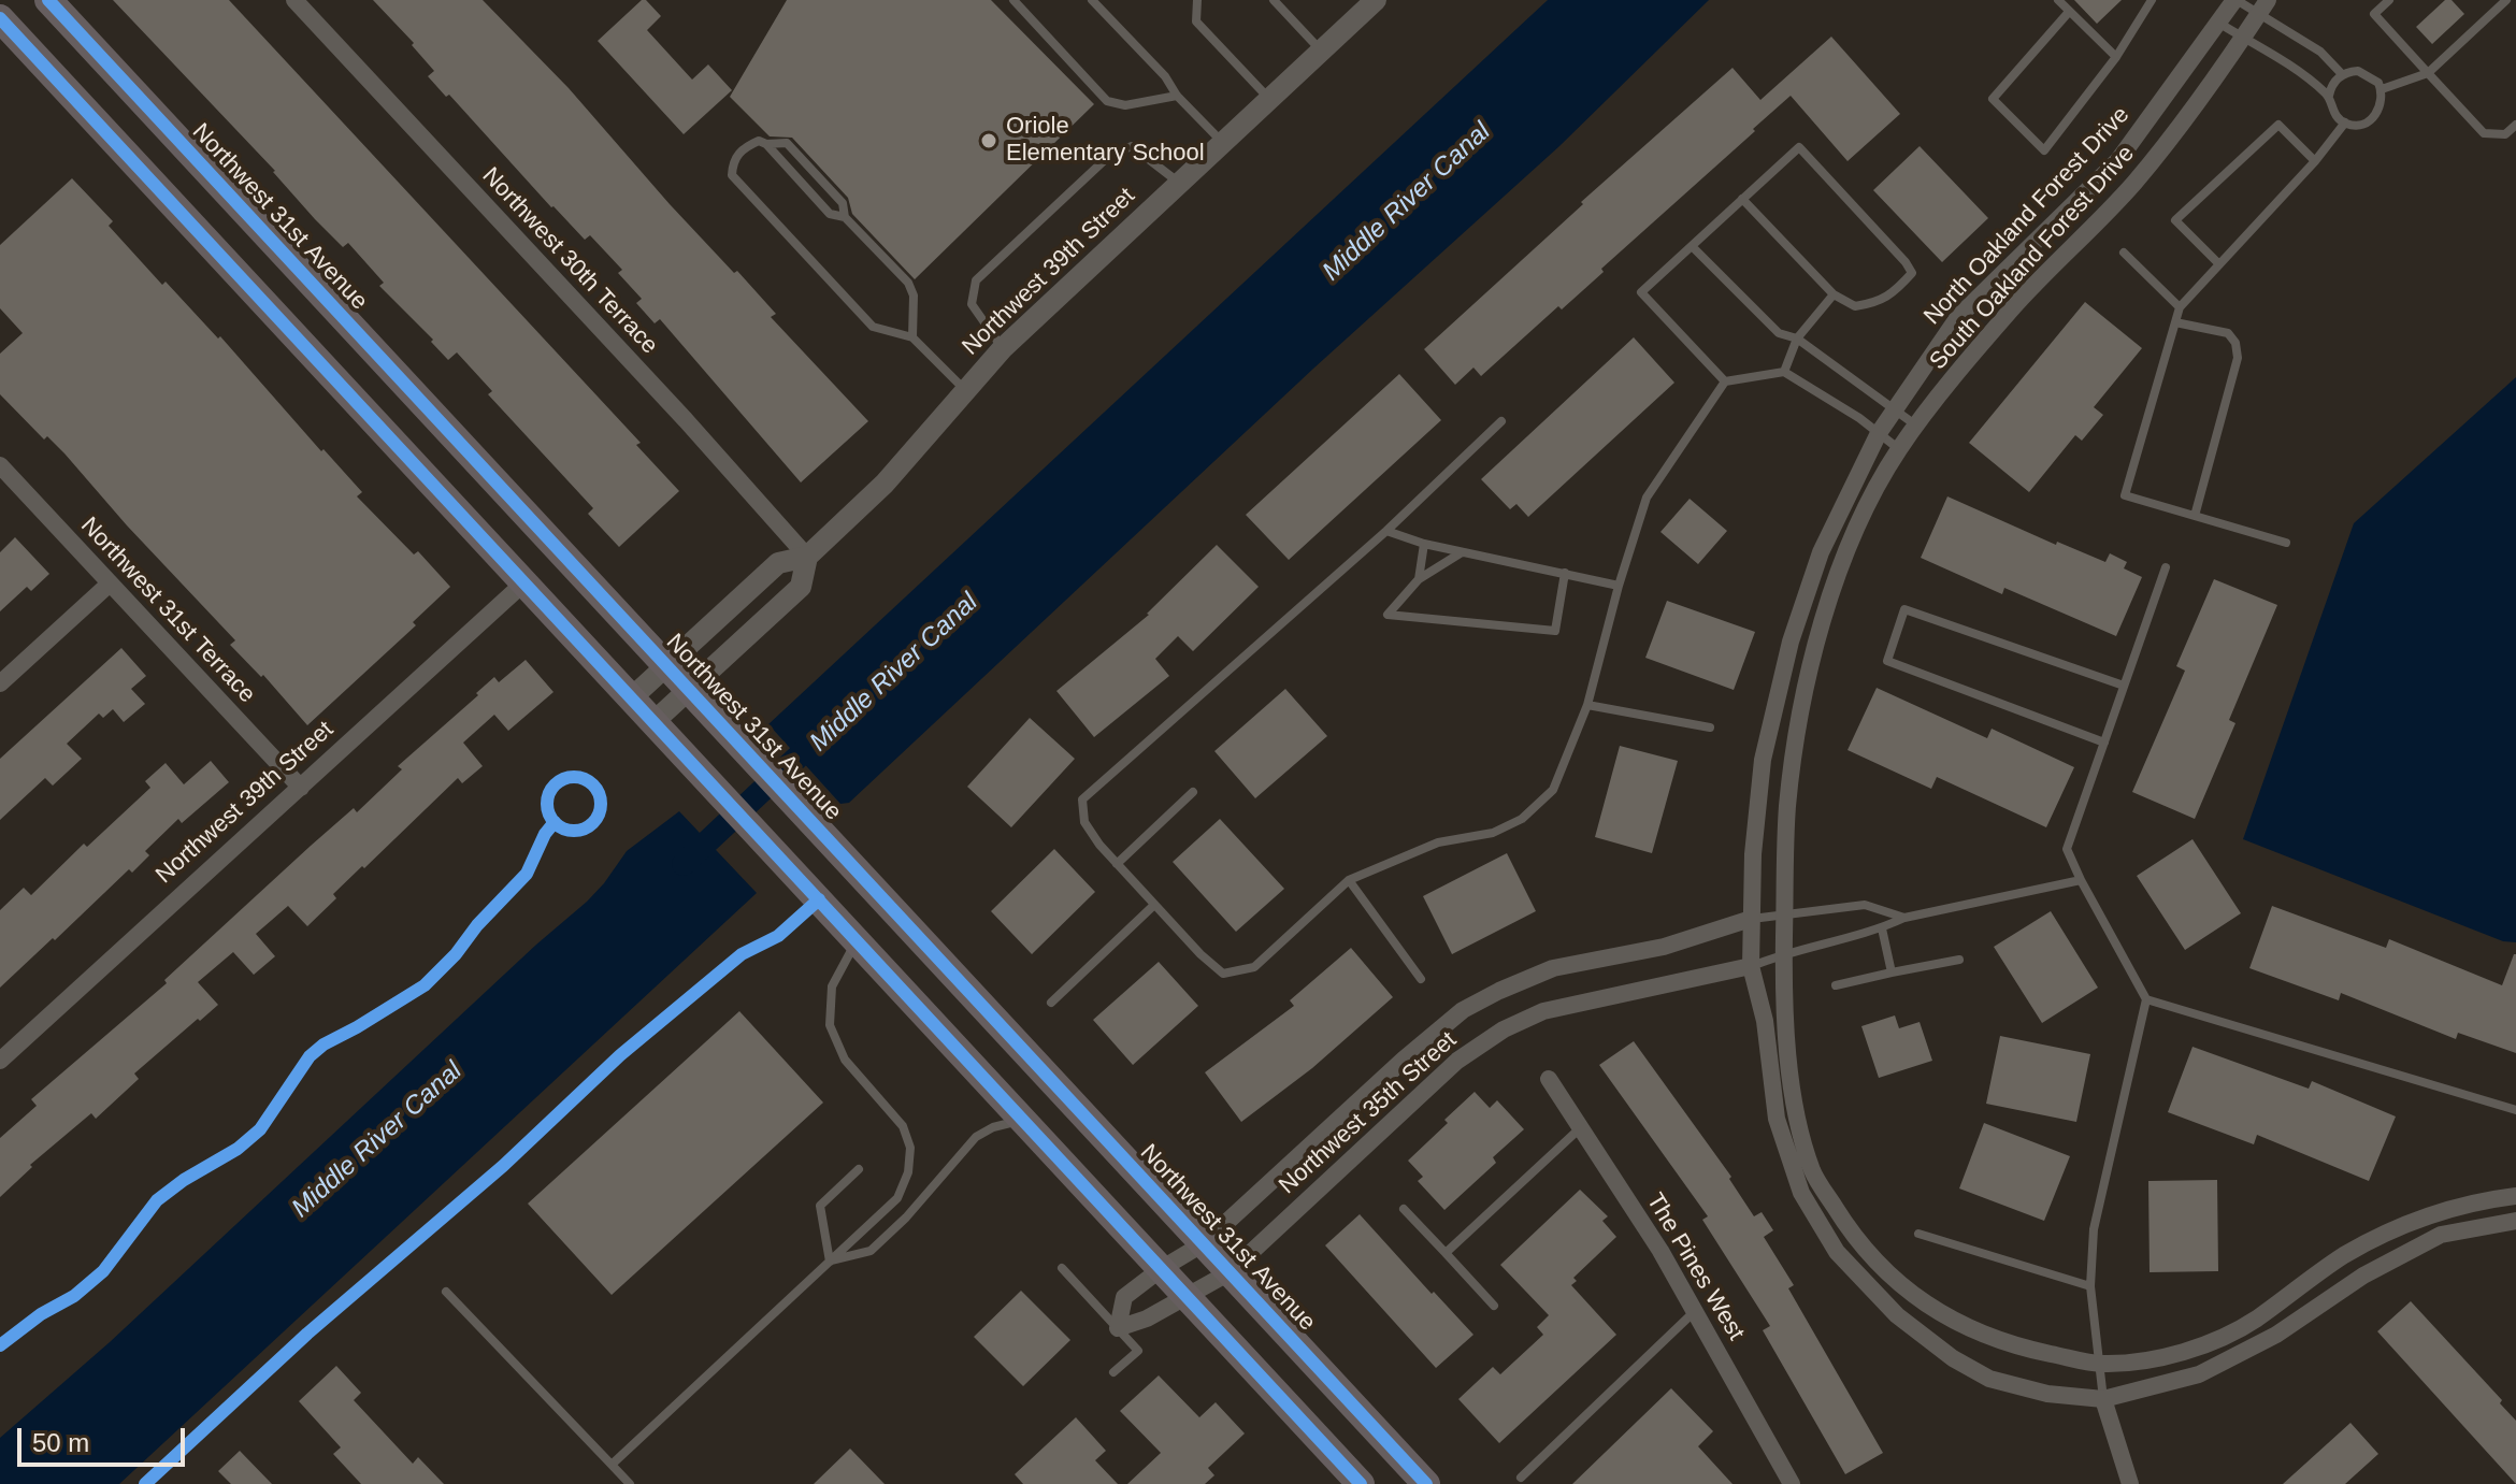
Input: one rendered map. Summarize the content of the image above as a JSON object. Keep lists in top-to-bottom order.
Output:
{
  "streets": {
    "main road": ["Northwest 31st Avenue"],
    "street": [
      "North Oakland Forest Drive",
      "South Oakland Forest Drive",
      "Northwest 30th Terrace",
      "Northwest 39th Street",
      "Northwest 31st Terrace",
      "Northwest 35th Street",
      "The Pines West"
    ]
  },
  "crossings": [
    ["North Oakland Forest Drive", "Northwest 35th Street"],
    ["Northwest 31st Avenue", "Northwest 39th Street"],
    ["Northwest 31st Avenue", "Northwest 35th Street"],
    ["Northwest 30th Terrace", "Northwest 39th Street"],
    ["Northwest 39th Street", "Northwest 31st Terrace"]
  ],
  "water": ["Middle River Canal"],
  "places": ["Oriole Elementary School"],
  "scale_bar": "50 m"
}
